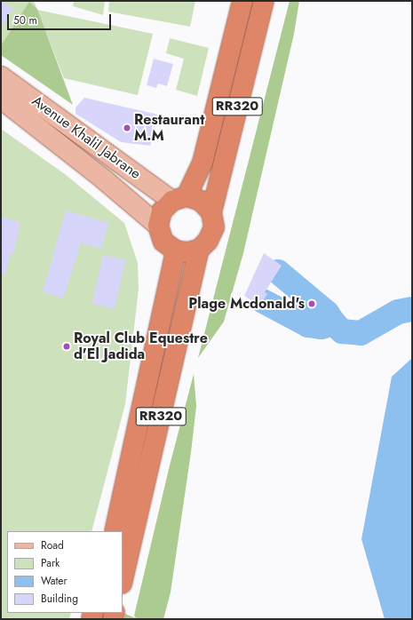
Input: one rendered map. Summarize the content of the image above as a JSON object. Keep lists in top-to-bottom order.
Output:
{
  "streets": {
    "highway": ["RR320"],
    "main road": ["Avenue Khalil Jabrane"]
  },
  "crossings": [
    ["RR320", "Avenue Khalil Jabrane"]
  ],
  "places": ["Restaurant M.M", "Plage Mcdonald's", "Royal Club Equestre d'El Jadida"],
  "legend": [
    "Road",
    "Park",
    "Water",
    "Building"
  ],
  "scale_bar": "50 m"
}
